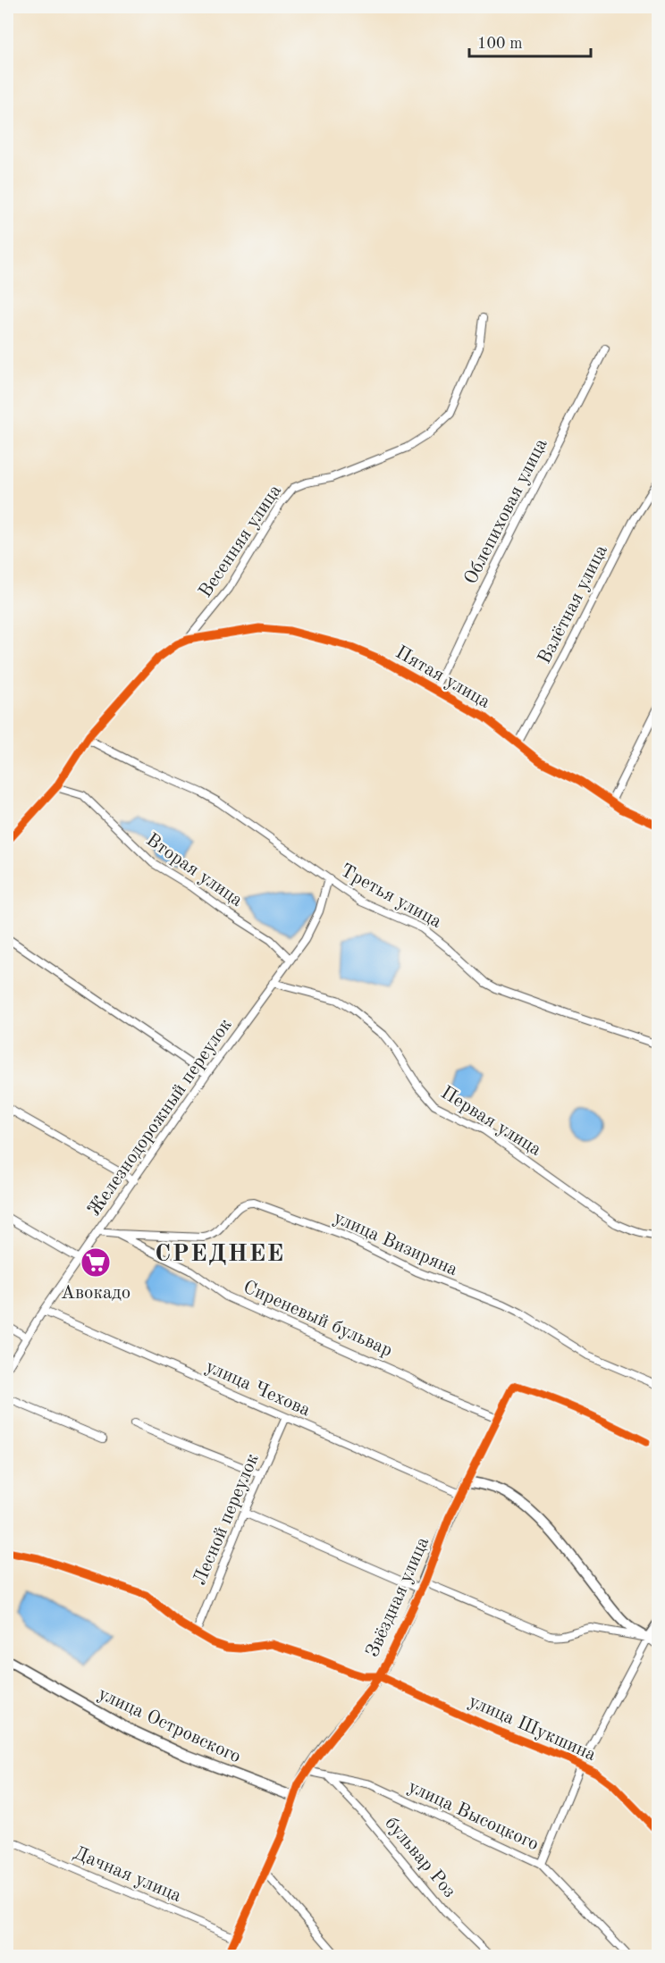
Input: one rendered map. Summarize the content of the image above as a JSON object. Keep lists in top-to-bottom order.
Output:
{
  "streets": {
    "street": [
      "Облепиховая улица",
      "Весенняя улица",
      "Взлётная улица",
      "Пятая улица",
      "Вторая улица",
      "Третья улица",
      "Железнодорожный переулок",
      "Первая улица",
      "улица Визиряна",
      "Сиреневый бульвар",
      "улица Чехова",
      "Лесной переулок",
      "Звёздная улица",
      "улица Островского",
      "улица Шукшина",
      "улица Высоцкого",
      "бульвар Роз",
      "Дачная улица"
    ]
  },
  "crossings": [
    ["Облепиховая улица", "Пятая улица"],
    ["Весенняя улица", "Пятая улица"],
    ["Весенняя улица", "Вторая улица"],
    ["Весенняя улица", "Третья улица"],
    ["Взлётная улица", "Пятая улица"],
    ["Вторая улица", "Железнодорожный переулок"],
    ["Третья улица", "Железнодорожный переулок"],
    ["Железнодорожный переулок", "Первая улица"],
    ["Железнодорожный переулок", "Сиреневый бульвар"],
    ["Железнодорожный переулок", "улица Чехова"],
    ["улица Визиряна", "Сиреневый бульвар"],
    ["Сиреневый бульвар", "Звёздная улица"],
    ["улица Чехова", "Лесной переулок"],
    ["улица Чехова", "Звёздная улица"],
    ["Лесной переулок", "улица Шукшина"],
    ["Звёздная улица", "улица Островского"],
    ["Звёздная улица", "улица Шукшина"],
    ["Звёздная улица", "улица Высоцкого"],
    ["Звёздная улица", "Дачная улица"],
    ["улица Высоцкого", "бульвар Роз"]
  ],
  "districts": ["СРЕДНЕЕ"],
  "places": {
    "supermarket": ["Авокадо"]
  },
  "scale_bar": "100 m"
}
